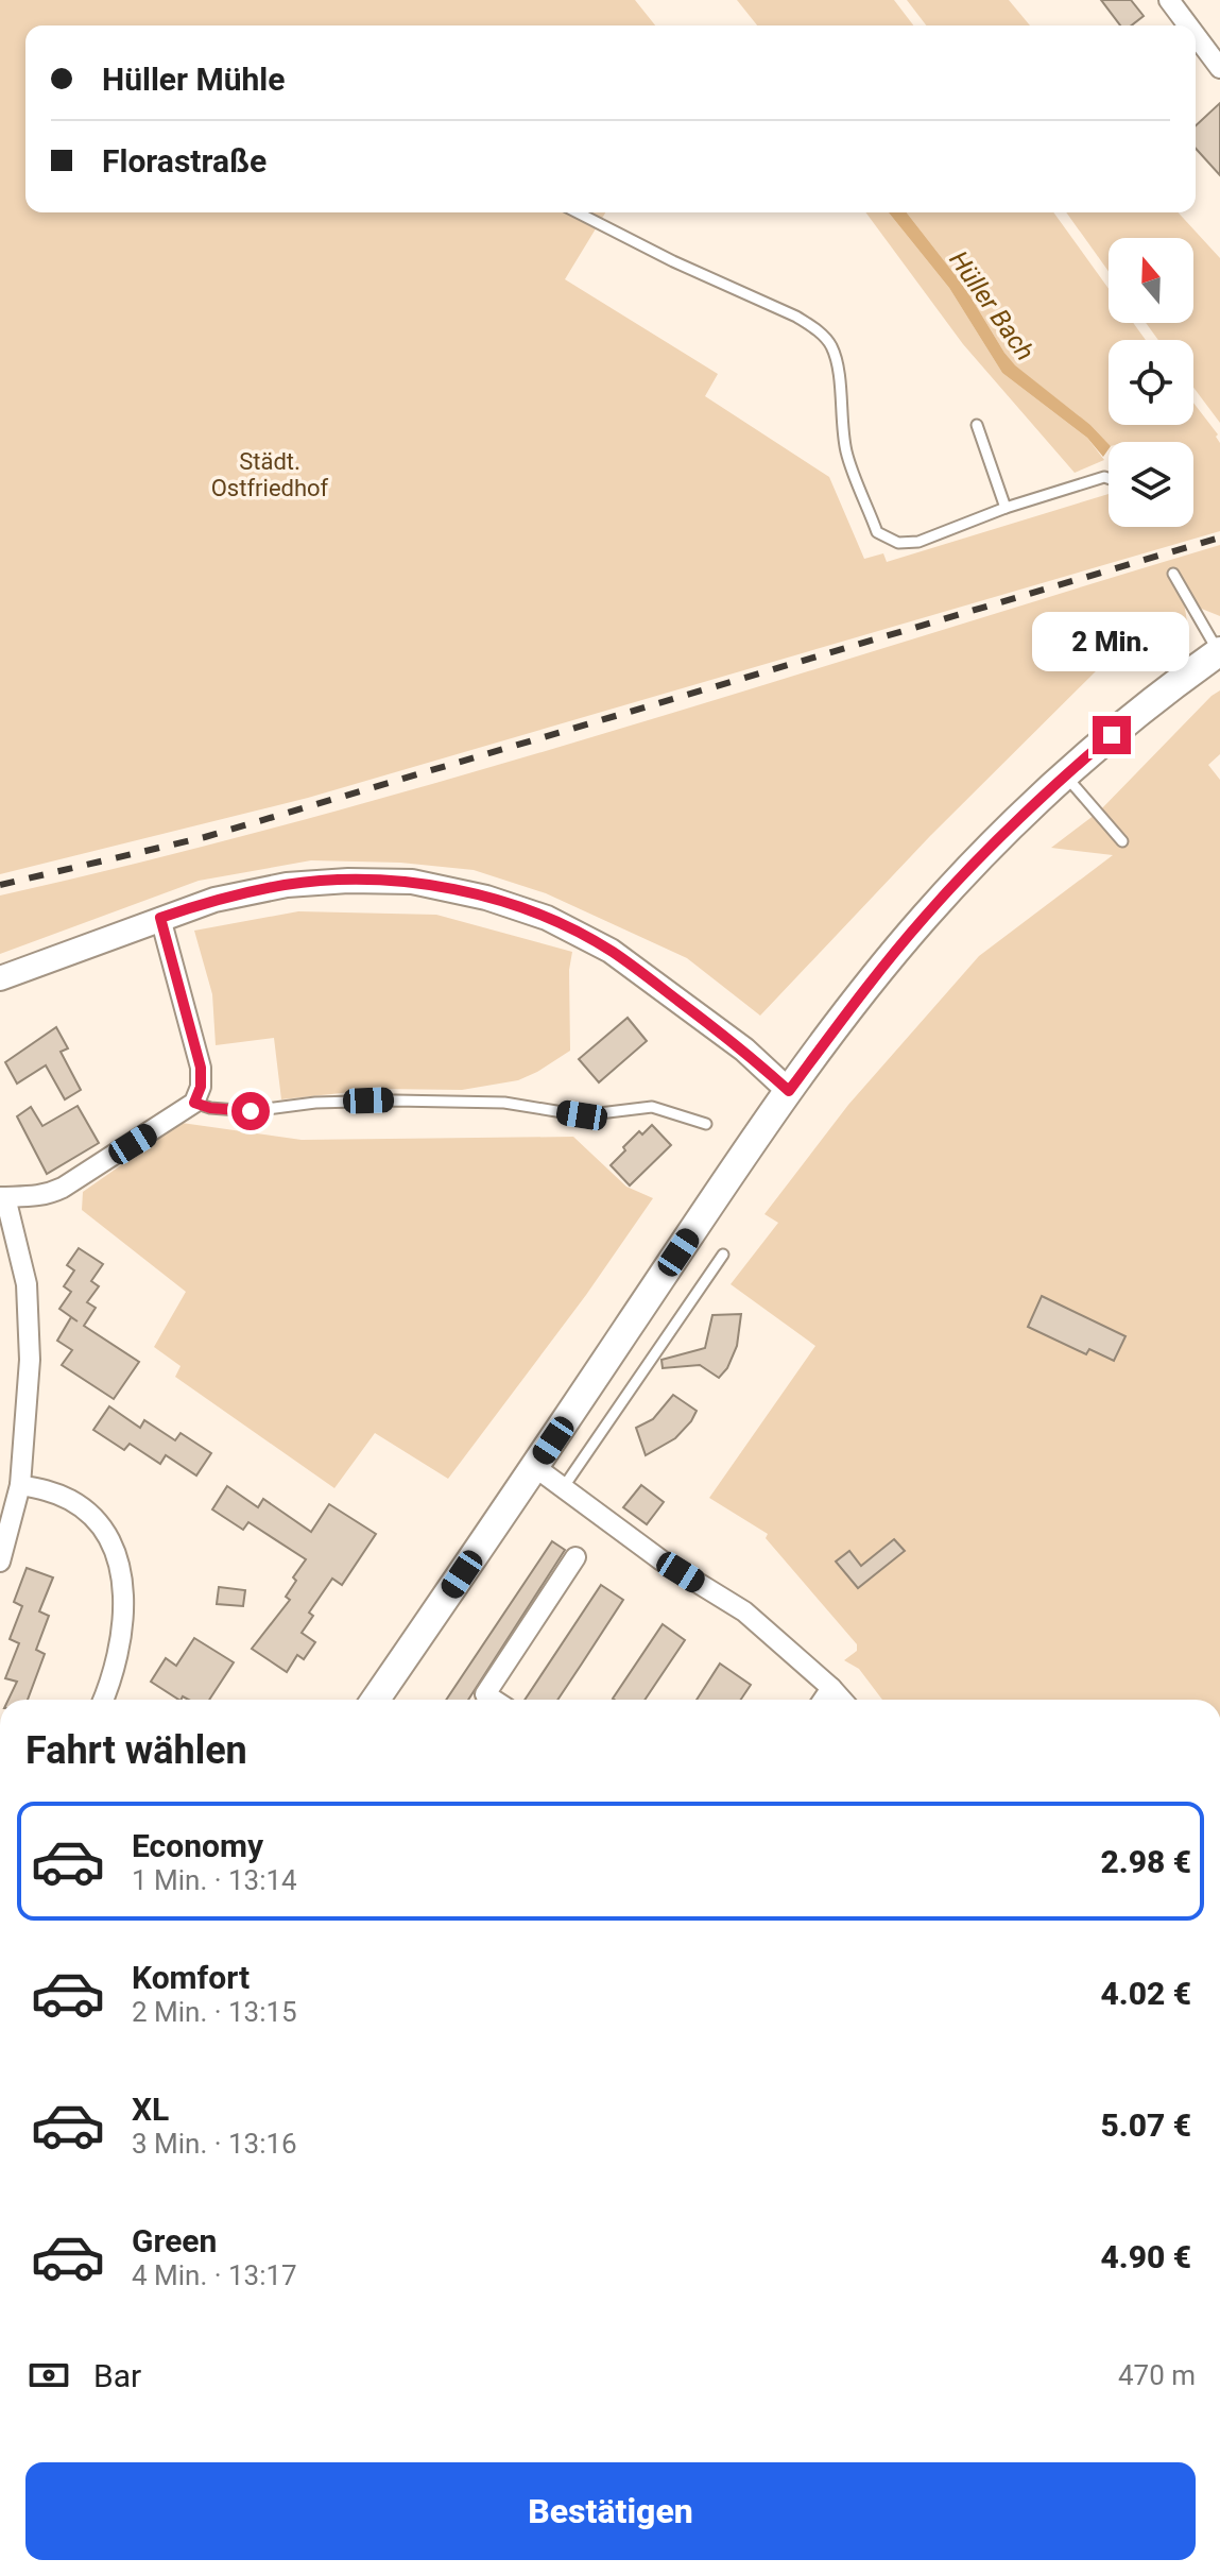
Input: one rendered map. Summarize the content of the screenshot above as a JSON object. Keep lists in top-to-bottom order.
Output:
{
  "water": ["Hüller Bach"],
  "parks": ["Städt. Ostfriedhof"],
  "north": "top",
  "page": {
    "banner": ["Hüller Mühle", "Florastraße"],
    "bubble": "2 Min.",
    "heading": "Fahrt wählen",
    "list": [
      {
        "name": "Economy",
        "note": "1 Min. · 13:14",
        "value": "2.98 €"
      },
      {
        "name": "Komfort",
        "note": "2 Min. · 13:15",
        "value": "4.02 €"
      },
      {
        "name": "XL",
        "note": "3 Min. · 13:16",
        "value": "5.07 €"
      },
      {
        "name": "Green",
        "note": "4 Min. · 13:17",
        "value": "4.90 €"
      }
    ],
    "pay": ["Bar", "470 m"],
    "buttons": "Bestätigen"
  }
}
